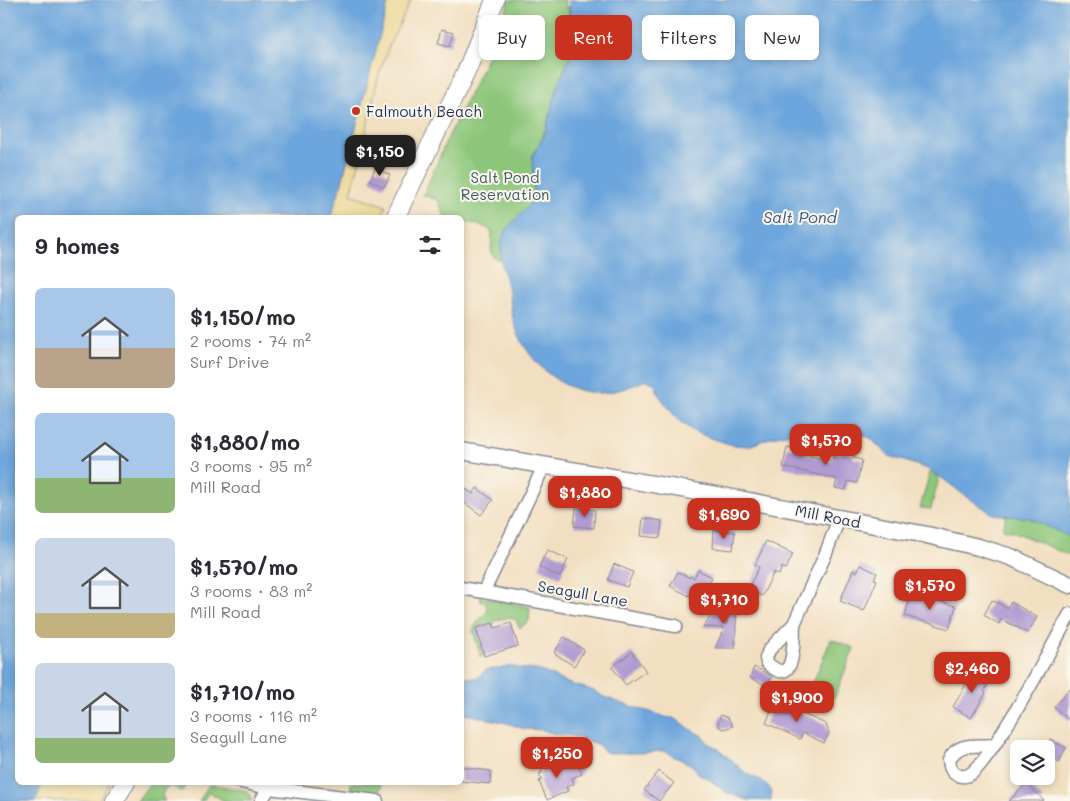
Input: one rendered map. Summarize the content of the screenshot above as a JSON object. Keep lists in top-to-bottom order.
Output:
{
  "streets": {
    "street": ["Mill Road", "Seagull Lane"]
  },
  "water": ["Salt Pond"],
  "parks": ["Salt Pond Reservation"],
  "places": ["Falmouth Beach"],
  "page": {
    "chip": [
      "Buy",
      "Rent",
      "Filters",
      "New"
    ],
    "price": [
      "$1,150",
      "$1,570",
      "$1,880",
      "$1,690",
      "$1,570",
      "$1,710",
      "$2,460",
      "$1,900",
      "$1,250"
    ],
    "heading": "9 homes",
    "list": [
      {
        "name": "$1,150/mo",
        "note": "2 rooms · 74 m² · Surf Drive"
      },
      {
        "name": "$1,880/mo",
        "note": "3 rooms · 95 m² · Mill Road"
      },
      {
        "name": "$1,570/mo",
        "note": "3 rooms · 83 m² · Mill Road"
      },
      {
        "name": "$1,710/mo",
        "note": "3 rooms · 116 m² · Seagull Lane"
      }
    ]
  }
}
